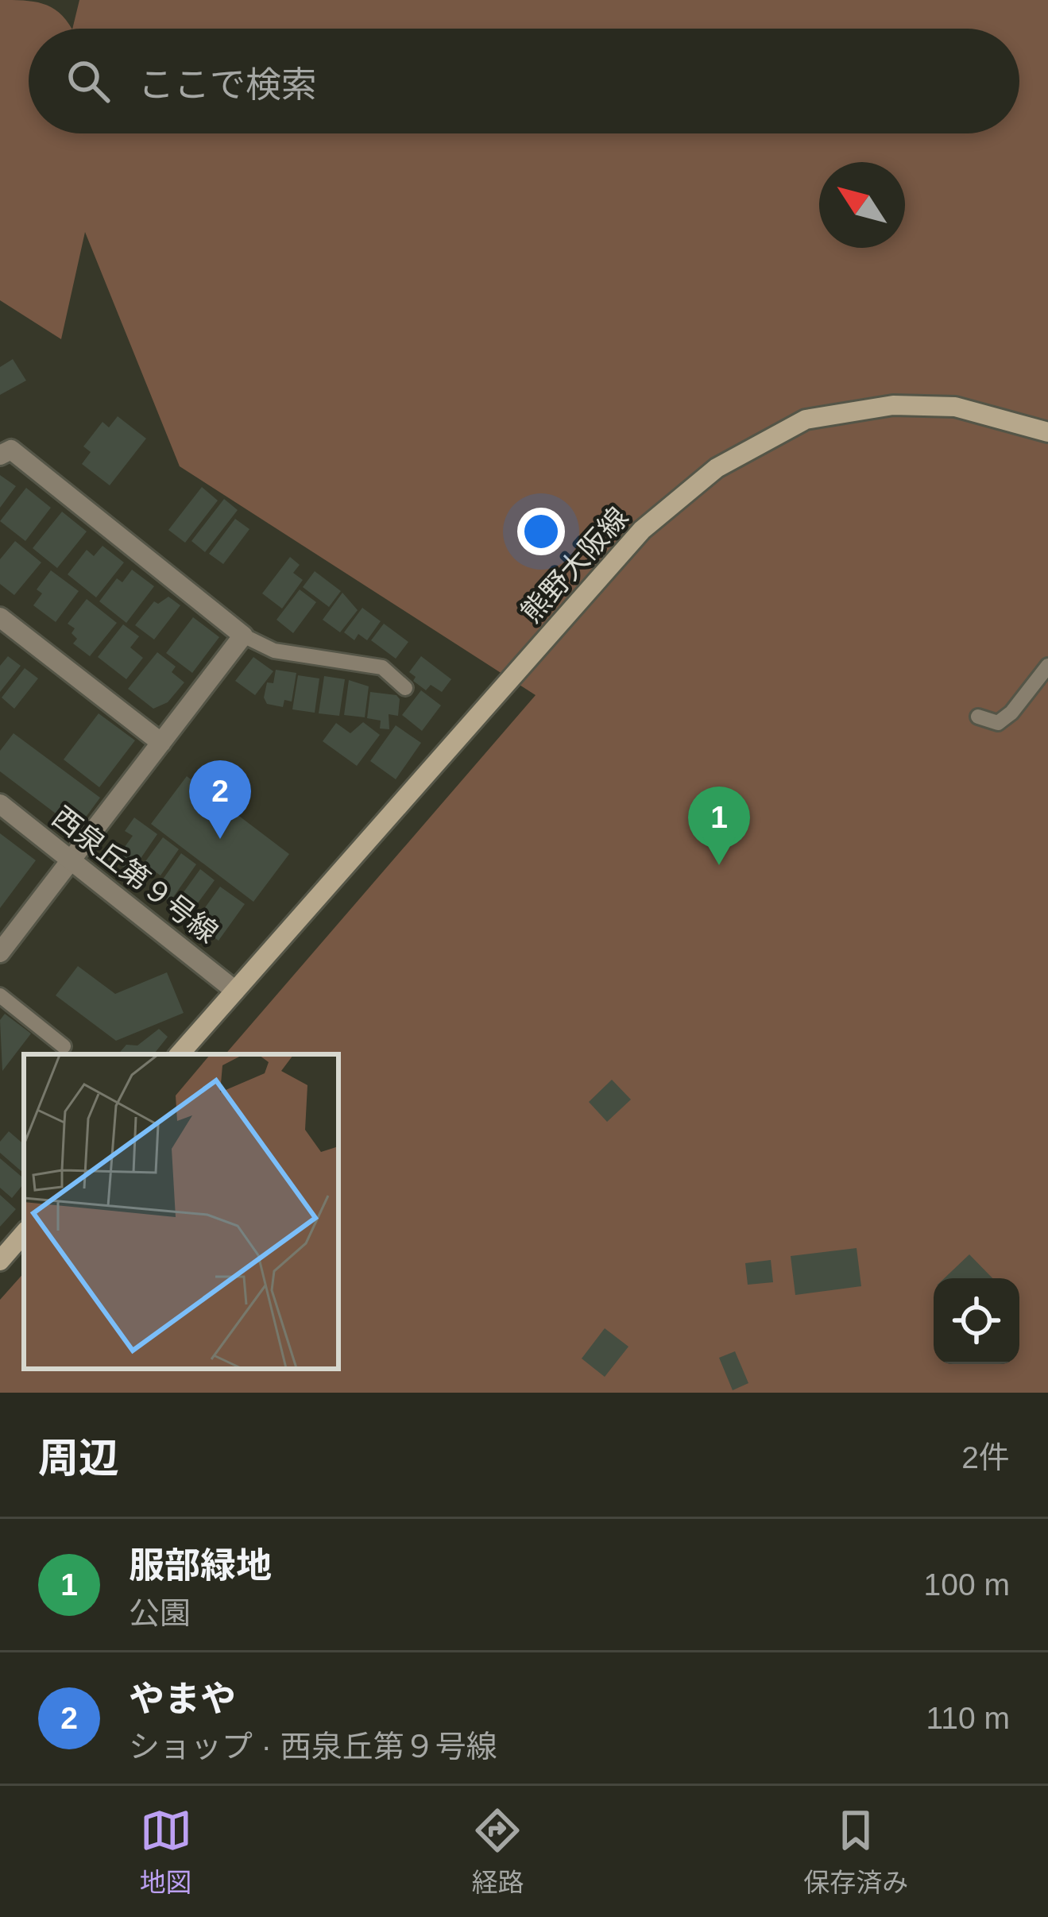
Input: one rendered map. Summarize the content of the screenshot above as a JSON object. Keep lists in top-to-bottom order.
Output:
{
  "streets": {
    "main road": ["熊野大阪線"],
    "street": ["西泉丘第９号線"]
  },
  "crossings": [
    ["熊野大阪線", "西泉丘第９号線"]
  ],
  "north": "top left",
  "page": {
    "search": "ここで検索",
    "pins": ["2", "1"],
    "heading": ["周辺", "2件"],
    "list": [
      {
        "mark": "1",
        "name": "服部緑地",
        "note": "公園",
        "value": "100 m"
      },
      {
        "mark": "2",
        "name": "やまや",
        "note": "ショップ · 西泉丘第９号線",
        "value": "110 m"
      }
    ],
    "nav": ["地図", "経路", "保存済み"]
  }
}
